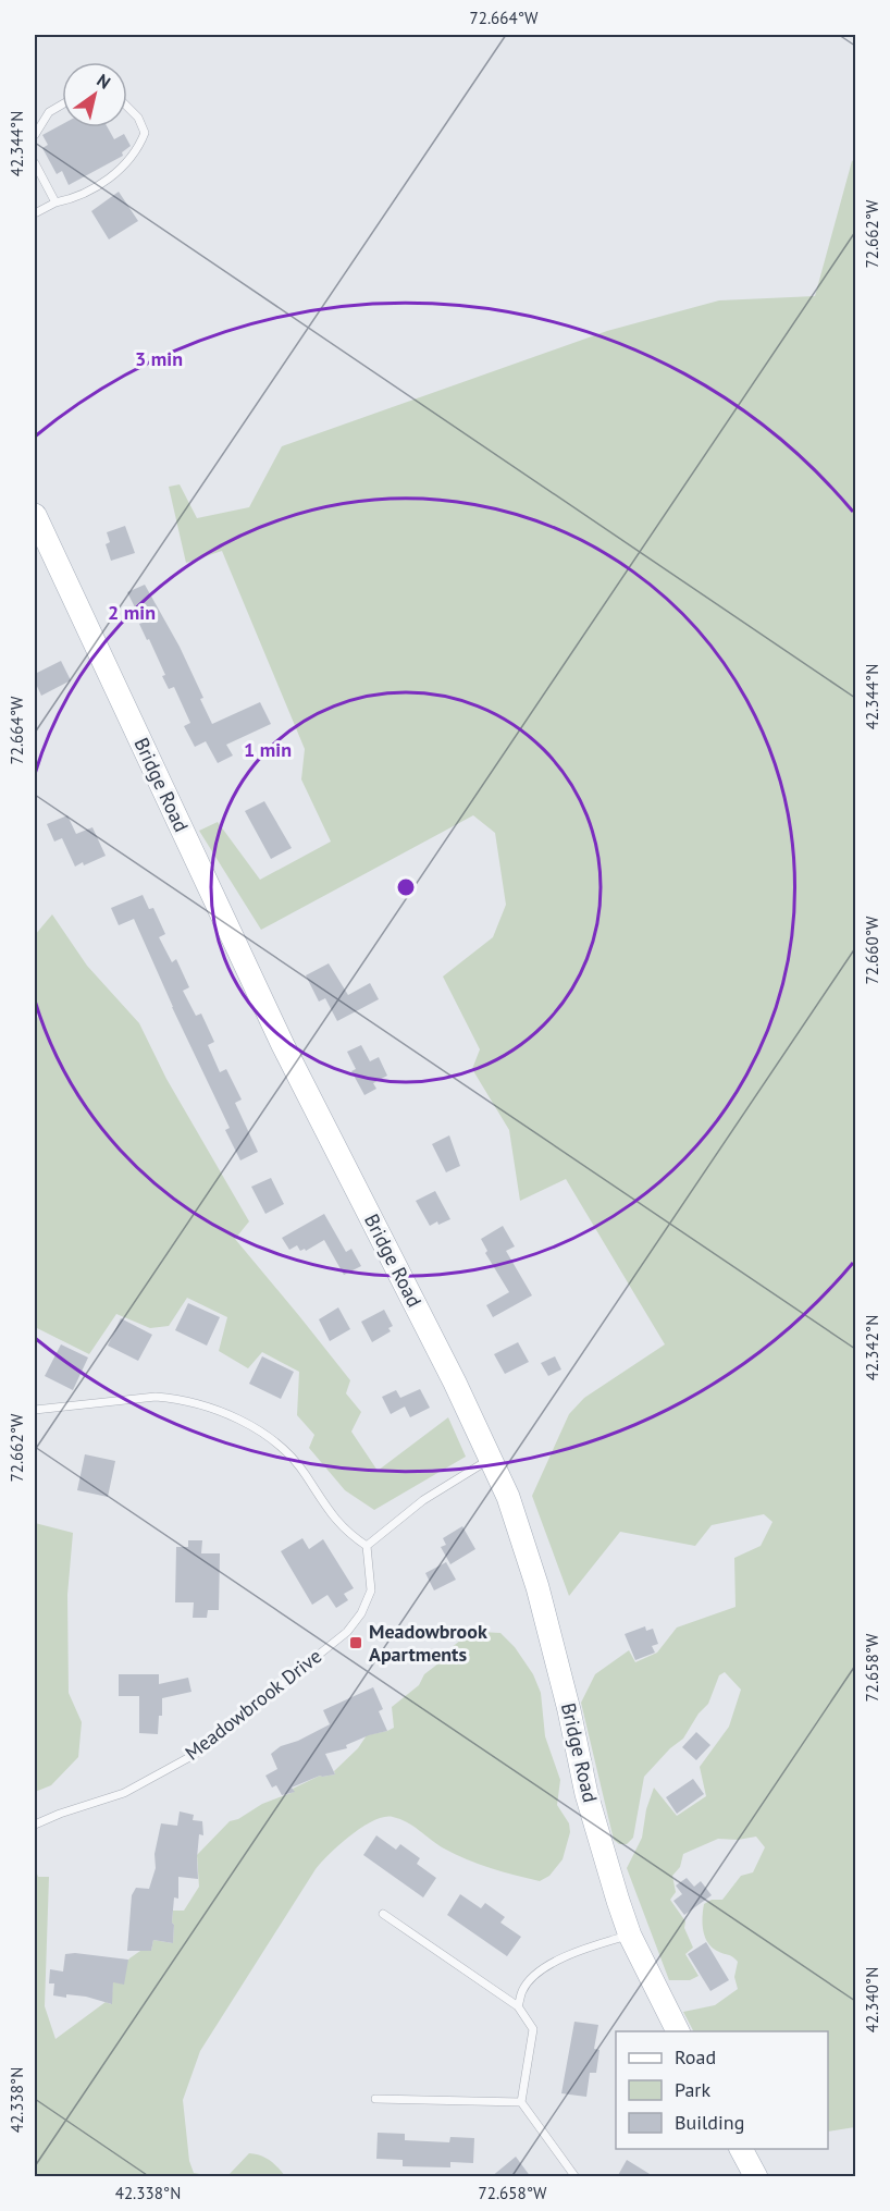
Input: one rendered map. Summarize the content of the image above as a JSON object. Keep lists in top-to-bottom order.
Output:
{
  "streets": {
    "main road": ["Bridge Road"],
    "lane": ["Meadowbrook Drive"]
  },
  "places": {
    "transit": ["Meadowbrook Apartments"]
  },
  "legend": ["Road", "Park", "Building"],
  "north": "top right",
  "coordinates": [
    "72.664°W",
    "42.344°N",
    "72.662°W",
    "72.660°W",
    "42.342°N",
    "72.658°W",
    "42.340°N",
    "42.338°N"
  ],
  "rings": ["3 min", "2 min", "1 min"]
}
